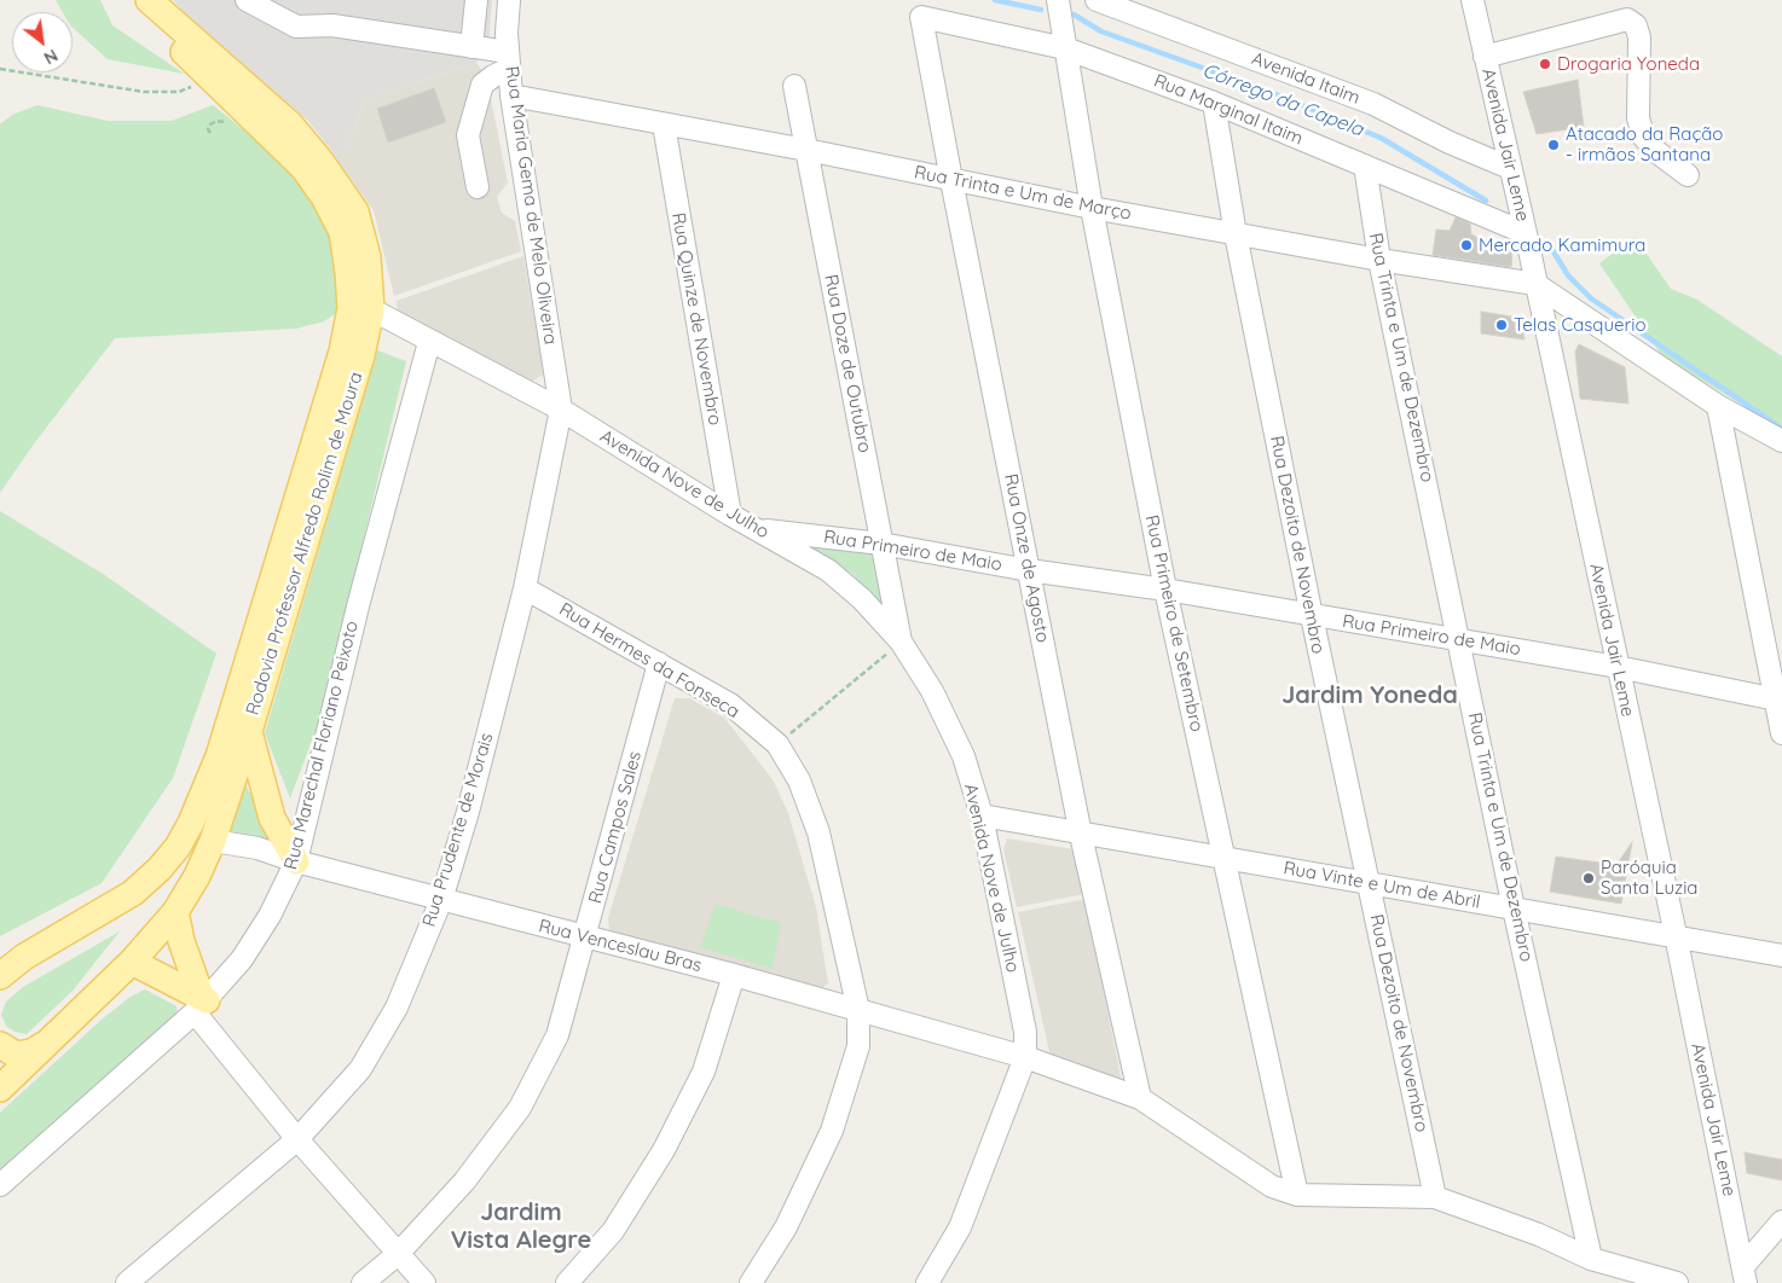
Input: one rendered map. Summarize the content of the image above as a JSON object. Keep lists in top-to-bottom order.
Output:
{
  "streets": {
    "main road": ["Rodovia Professor Alfredo Rolim de Moura"],
    "street": [
      "Avenida Itaim",
      "Rua Marginal Itaim",
      "Avenida Jair Leme",
      "Rua Trinta e Um de Março",
      "Rua Maria Gema de Melo Oliveira",
      "Rua Quinze de Novembro",
      "Rua Trinta e Um de Dezembro",
      "Rua Doze de Outubro",
      "Avenida Nove de Julho",
      "Rua Dezoito de Novembro",
      "Rua Primeiro de Maio",
      "Rua Onze de Agosto",
      "Rua Primeiro de Setembro",
      "Rua Hermes da Fonseca",
      "Rua Marechal Floriano Peixoto",
      "Rua Campos Sales",
      "Rua Prudente de Morais",
      "Rua Vinte e Um de Abril",
      "Rua Venceslau Bras"
    ]
  },
  "crossings": [
    ["Avenida Itaim", "Avenida Jair Leme"],
    ["Rua Marginal Itaim", "Avenida Jair Leme"],
    ["Rua Marginal Itaim", "Rua Trinta e Um de Dezembro"],
    ["Rua Marginal Itaim", "Rua Dezoito de Novembro"],
    ["Rua Marginal Itaim", "Rua Onze de Agosto"],
    ["Rua Marginal Itaim", "Rua Primeiro de Setembro"],
    ["Avenida Jair Leme", "Rua Trinta e Um de Março"],
    ["Avenida Jair Leme", "Rua Primeiro de Maio"],
    ["Avenida Jair Leme", "Rua Vinte e Um de Abril"],
    ["Rua Trinta e Um de Março", "Rua Maria Gema de Melo Oliveira"],
    ["Rua Trinta e Um de Março", "Rua Quinze de Novembro"],
    ["Rua Trinta e Um de Março", "Rua Trinta e Um de Dezembro"],
    ["Rua Trinta e Um de Março", "Rua Doze de Outubro"],
    ["Rua Trinta e Um de Março", "Rua Dezoito de Novembro"],
    ["Rua Trinta e Um de Março", "Rua Onze de Agosto"],
    ["Rua Trinta e Um de Março", "Rua Primeiro de Setembro"],
    ["Rua Maria Gema de Melo Oliveira", "Avenida Nove de Julho"],
    ["Rua Maria Gema de Melo Oliveira", "Rua Prudente de Morais"],
    ["Rua Quinze de Novembro", "Avenida Nove de Julho"],
    ["Rua Trinta e Um de Dezembro", "Rua Primeiro de Maio"],
    ["Rua Trinta e Um de Dezembro", "Rua Vinte e Um de Abril"],
    ["Rua Doze de Outubro", "Avenida Nove de Julho"],
    ["Rua Doze de Outubro", "Rua Primeiro de Maio"],
    ["Avenida Nove de Julho", "Rodovia Professor Alfredo Rolim de Moura"],
    ["Avenida Nove de Julho", "Rua Primeiro de Maio"],
    ["Avenida Nove de Julho", "Rua Marechal Floriano Peixoto"],
    ["Avenida Nove de Julho", "Rua Prudente de Morais"],
    ["Avenida Nove de Julho", "Rua Vinte e Um de Abril"],
    ["Avenida Nove de Julho", "Rua Venceslau Bras"],
    ["Rodovia Professor Alfredo Rolim de Moura", "Rua Venceslau Bras"],
    ["Rua Dezoito de Novembro", "Rua Primeiro de Maio"],
    ["Rua Dezoito de Novembro", "Rua Vinte e Um de Abril"],
    ["Rua Primeiro de Maio", "Rua Onze de Agosto"],
    ["Rua Primeiro de Maio", "Rua Primeiro de Setembro"],
    ["Rua Onze de Agosto", "Rua Vinte e Um de Abril"],
    ["Rua Primeiro de Setembro", "Rua Vinte e Um de Abril"],
    ["Rua Hermes da Fonseca", "Rua Campos Sales"],
    ["Rua Hermes da Fonseca", "Rua Prudente de Morais"],
    ["Rua Hermes da Fonseca", "Rua Venceslau Bras"],
    ["Rua Marechal Floriano Peixoto", "Rua Venceslau Bras"],
    ["Rua Campos Sales", "Rua Venceslau Bras"],
    ["Rua Prudente de Morais", "Rua Venceslau Bras"]
  ],
  "districts": ["Jardim Yoneda", "Jardim Vista Alegre"],
  "water": ["Córrego da Capela"],
  "places": [
    "Drogaria Yoneda",
    "Atacado da Ração - irmãos Santana",
    "Mercado Kamimura",
    "Telas Casquerio",
    "Paróquia Santa Luzia"
  ],
  "north": "bottom right"
}
